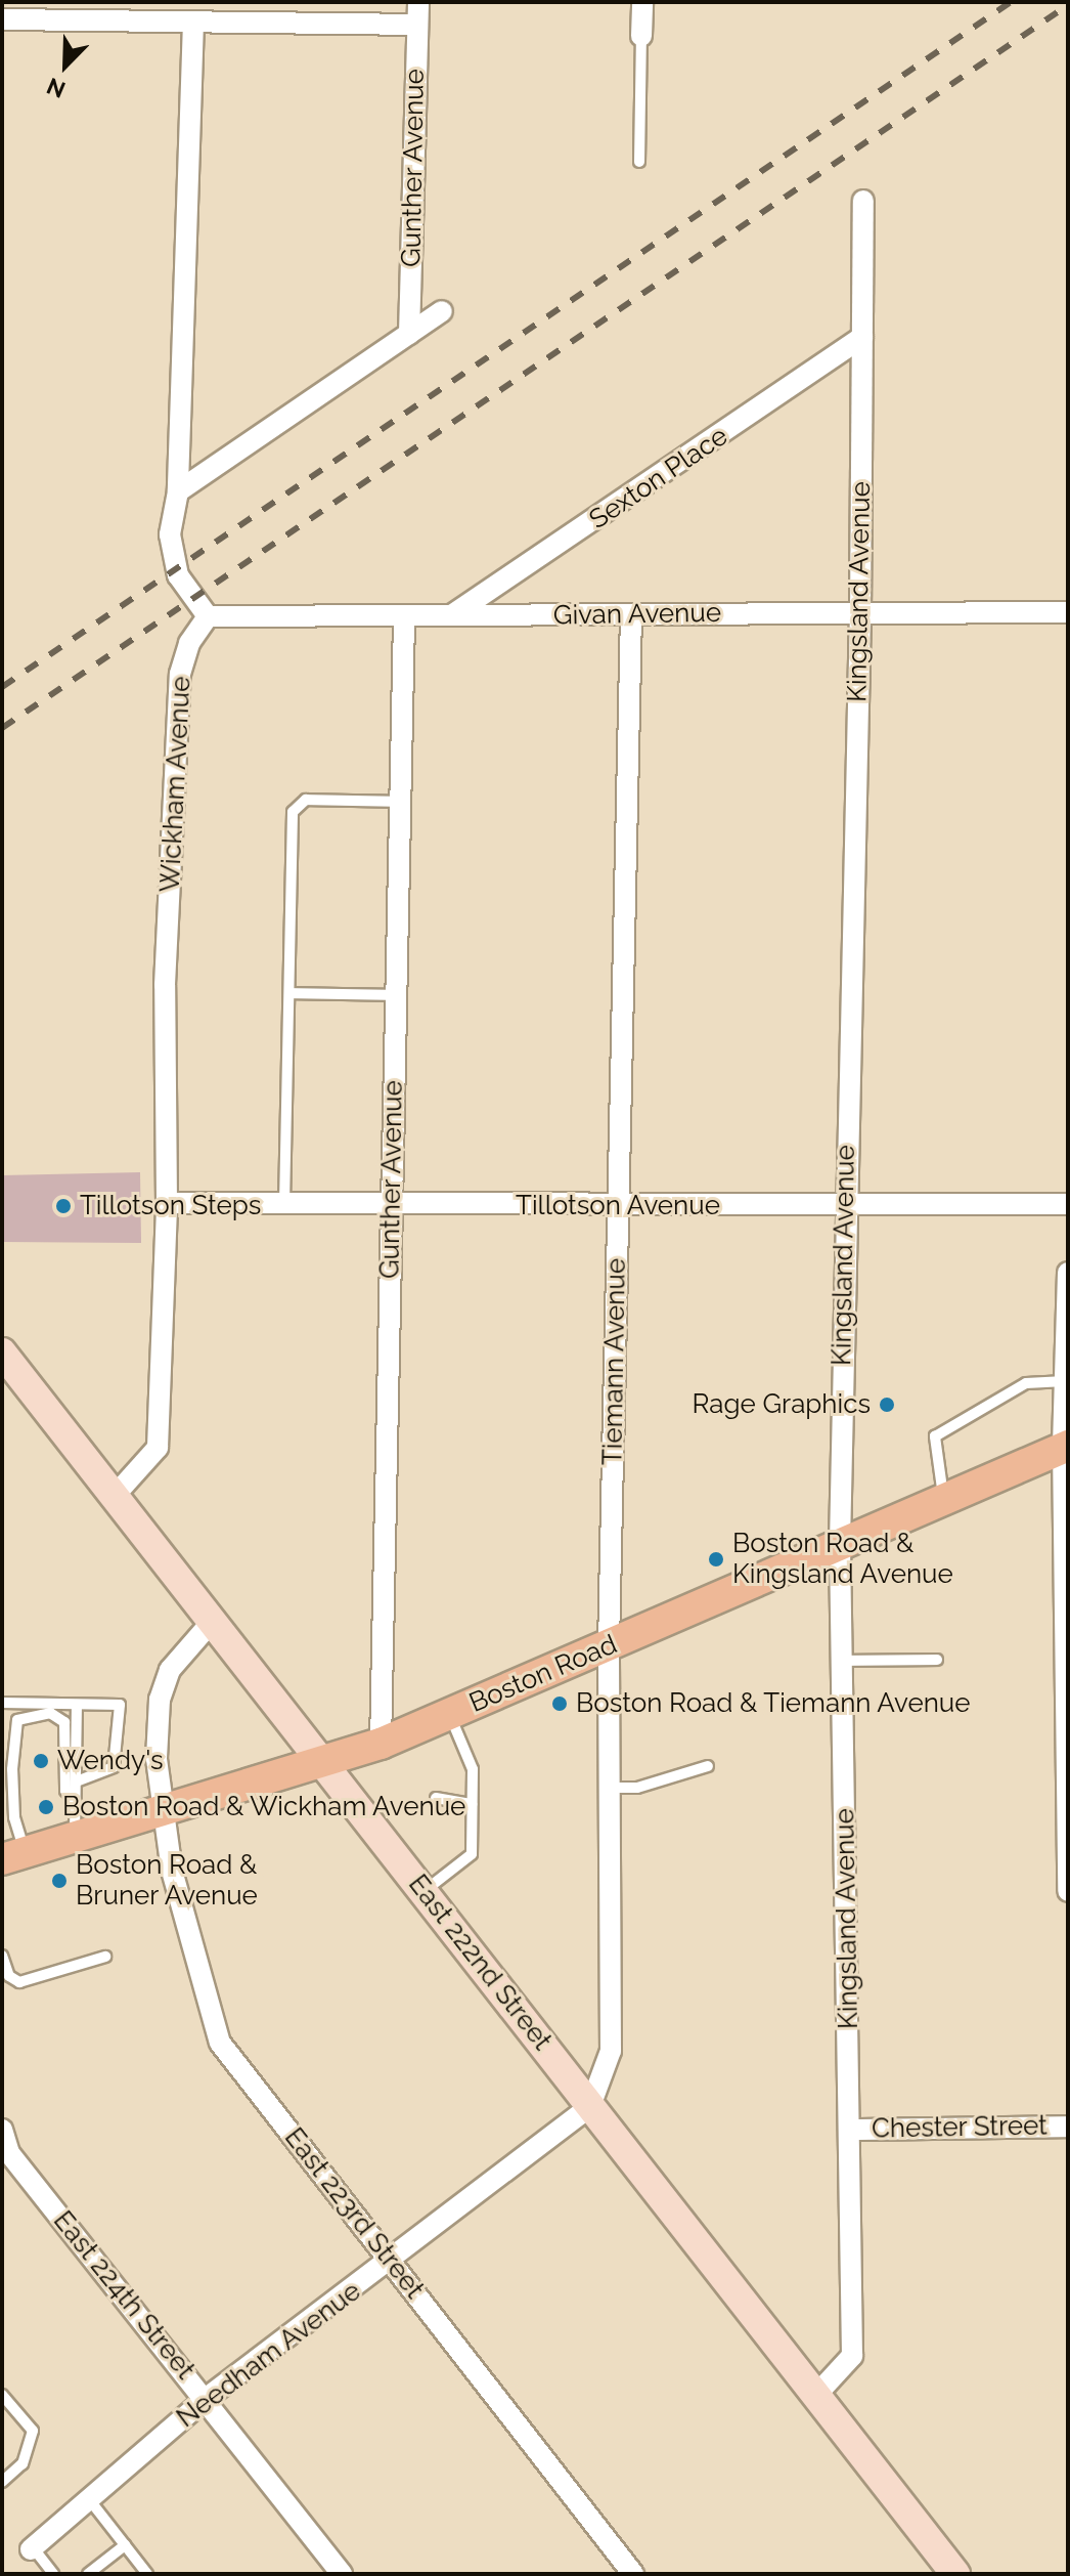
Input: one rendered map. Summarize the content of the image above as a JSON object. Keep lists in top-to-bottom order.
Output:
{
  "streets": {
    "main road": ["Boston Road"],
    "street": [
      "Gunther Avenue",
      "Sexton Place",
      "Kingsland Avenue",
      "Givan Avenue",
      "Wickham Avenue",
      "Tillotson Avenue",
      "Tiemann Avenue",
      "East 222nd Street",
      "Chester Street",
      "East 223rd Street",
      "East 224th Street",
      "Needham Avenue"
    ]
  },
  "crossings": [
    ["Gunther Avenue", "Givan Avenue"],
    ["Gunther Avenue", "Tillotson Avenue"],
    ["Gunther Avenue", "Boston Road"],
    ["Sexton Place", "Kingsland Avenue"],
    ["Sexton Place", "Givan Avenue"],
    ["Kingsland Avenue", "Givan Avenue"],
    ["Kingsland Avenue", "Tillotson Avenue"],
    ["Kingsland Avenue", "Boston Road"],
    ["Kingsland Avenue", "East 222nd Street"],
    ["Kingsland Avenue", "Chester Street"],
    ["Givan Avenue", "Wickham Avenue"],
    ["Givan Avenue", "Tiemann Avenue"],
    ["Wickham Avenue", "Tillotson Avenue"],
    ["Wickham Avenue", "East 222nd Street"],
    ["Tillotson Avenue", "Tiemann Avenue"],
    ["Tiemann Avenue", "Boston Road"],
    ["Tiemann Avenue", "East 222nd Street"],
    ["Tiemann Avenue", "Needham Avenue"],
    ["Boston Road", "East 222nd Street"],
    ["Boston Road", "East 223rd Street"],
    ["East 222nd Street", "Needham Avenue"],
    ["East 223rd Street", "Needham Avenue"],
    ["East 224th Street", "Needham Avenue"]
  ],
  "places": [
    "Tillotson Steps",
    "Rage Graphics",
    "Boston Road & Kingsland Avenue",
    "Boston Road & Tiemann Avenue",
    "Wendy's",
    "Boston Road & Wickham Avenue",
    "Boston Road & Bruner Avenue"
  ],
  "north": "bottom left"
}
